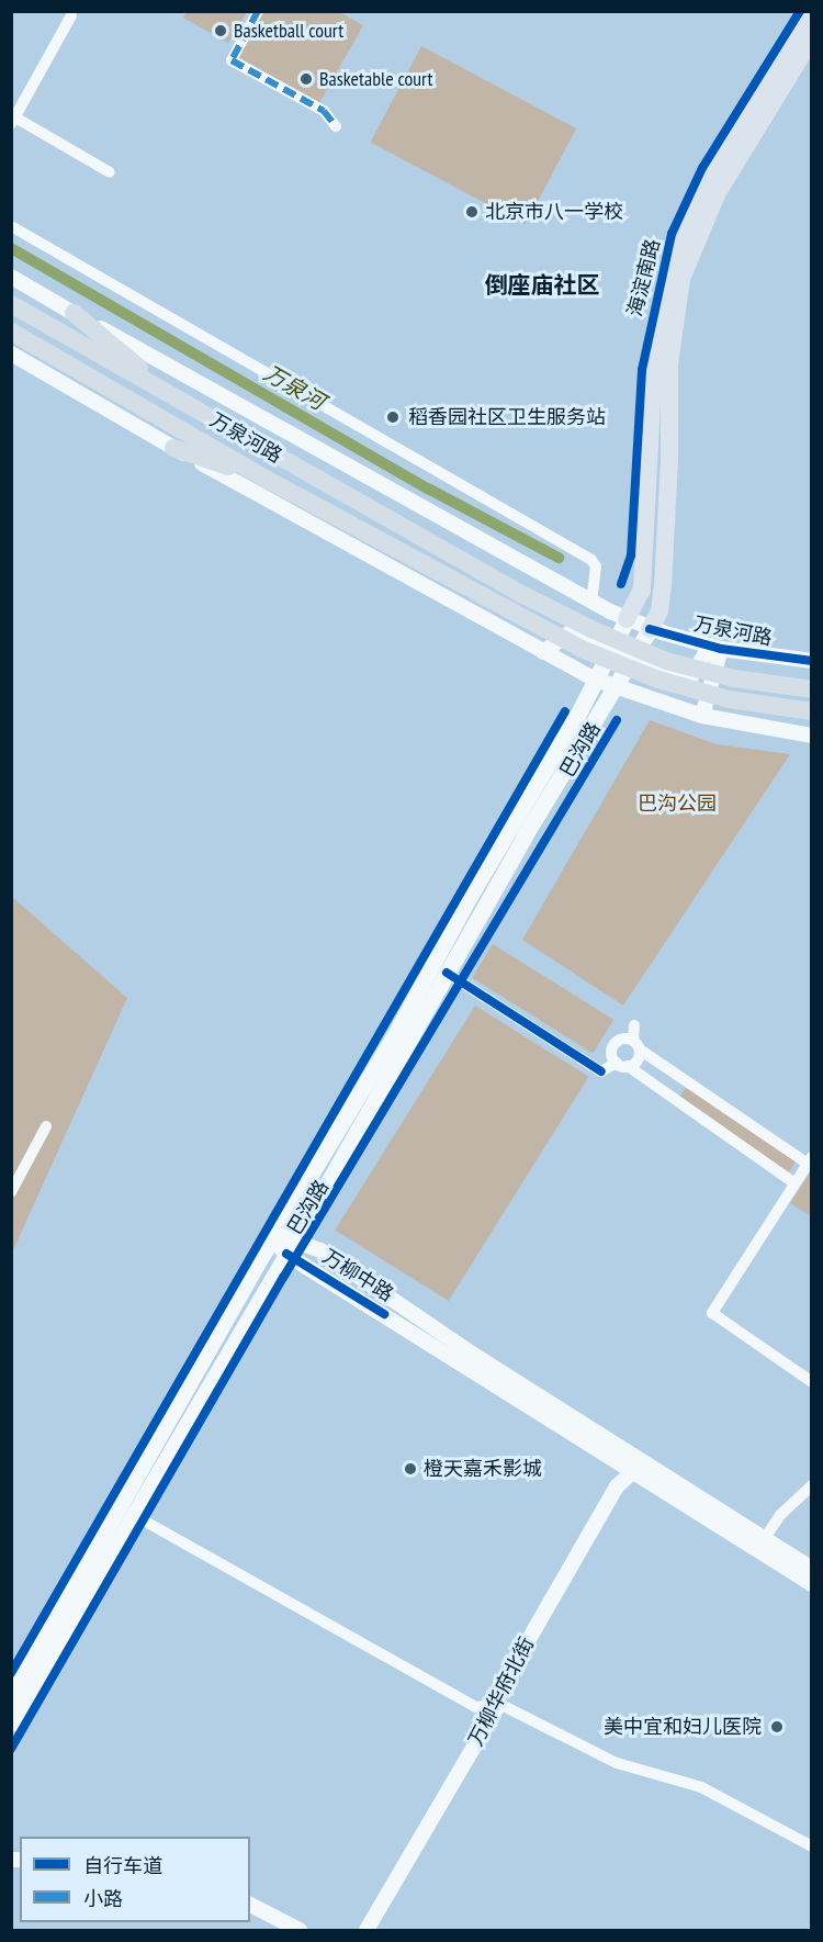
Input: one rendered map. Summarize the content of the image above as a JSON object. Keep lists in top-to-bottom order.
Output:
{
  "streets": {
    "highway": ["万泉河路"],
    "main road": ["海淀南路", "巴沟路"],
    "street": ["万柳中路", "万柳华府北街"]
  },
  "crossings": [
    ["海淀南路", "万泉河路"],
    ["海淀南路", "巴沟路"],
    ["万泉河路", "巴沟路"],
    ["巴沟路", "万柳中路"],
    ["万柳中路", "万柳华府北街"]
  ],
  "districts": ["倒座庙社区"],
  "water": ["万泉河"],
  "parks": ["巴沟公园"],
  "places": [
    "Basketball court",
    "Basketable court",
    "北京市八一学校",
    "稻香园社区卫生服务站",
    "橙天嘉禾影城",
    "美中宜和妇儿医院"
  ],
  "legend": ["自行车道", "小路"]
}
